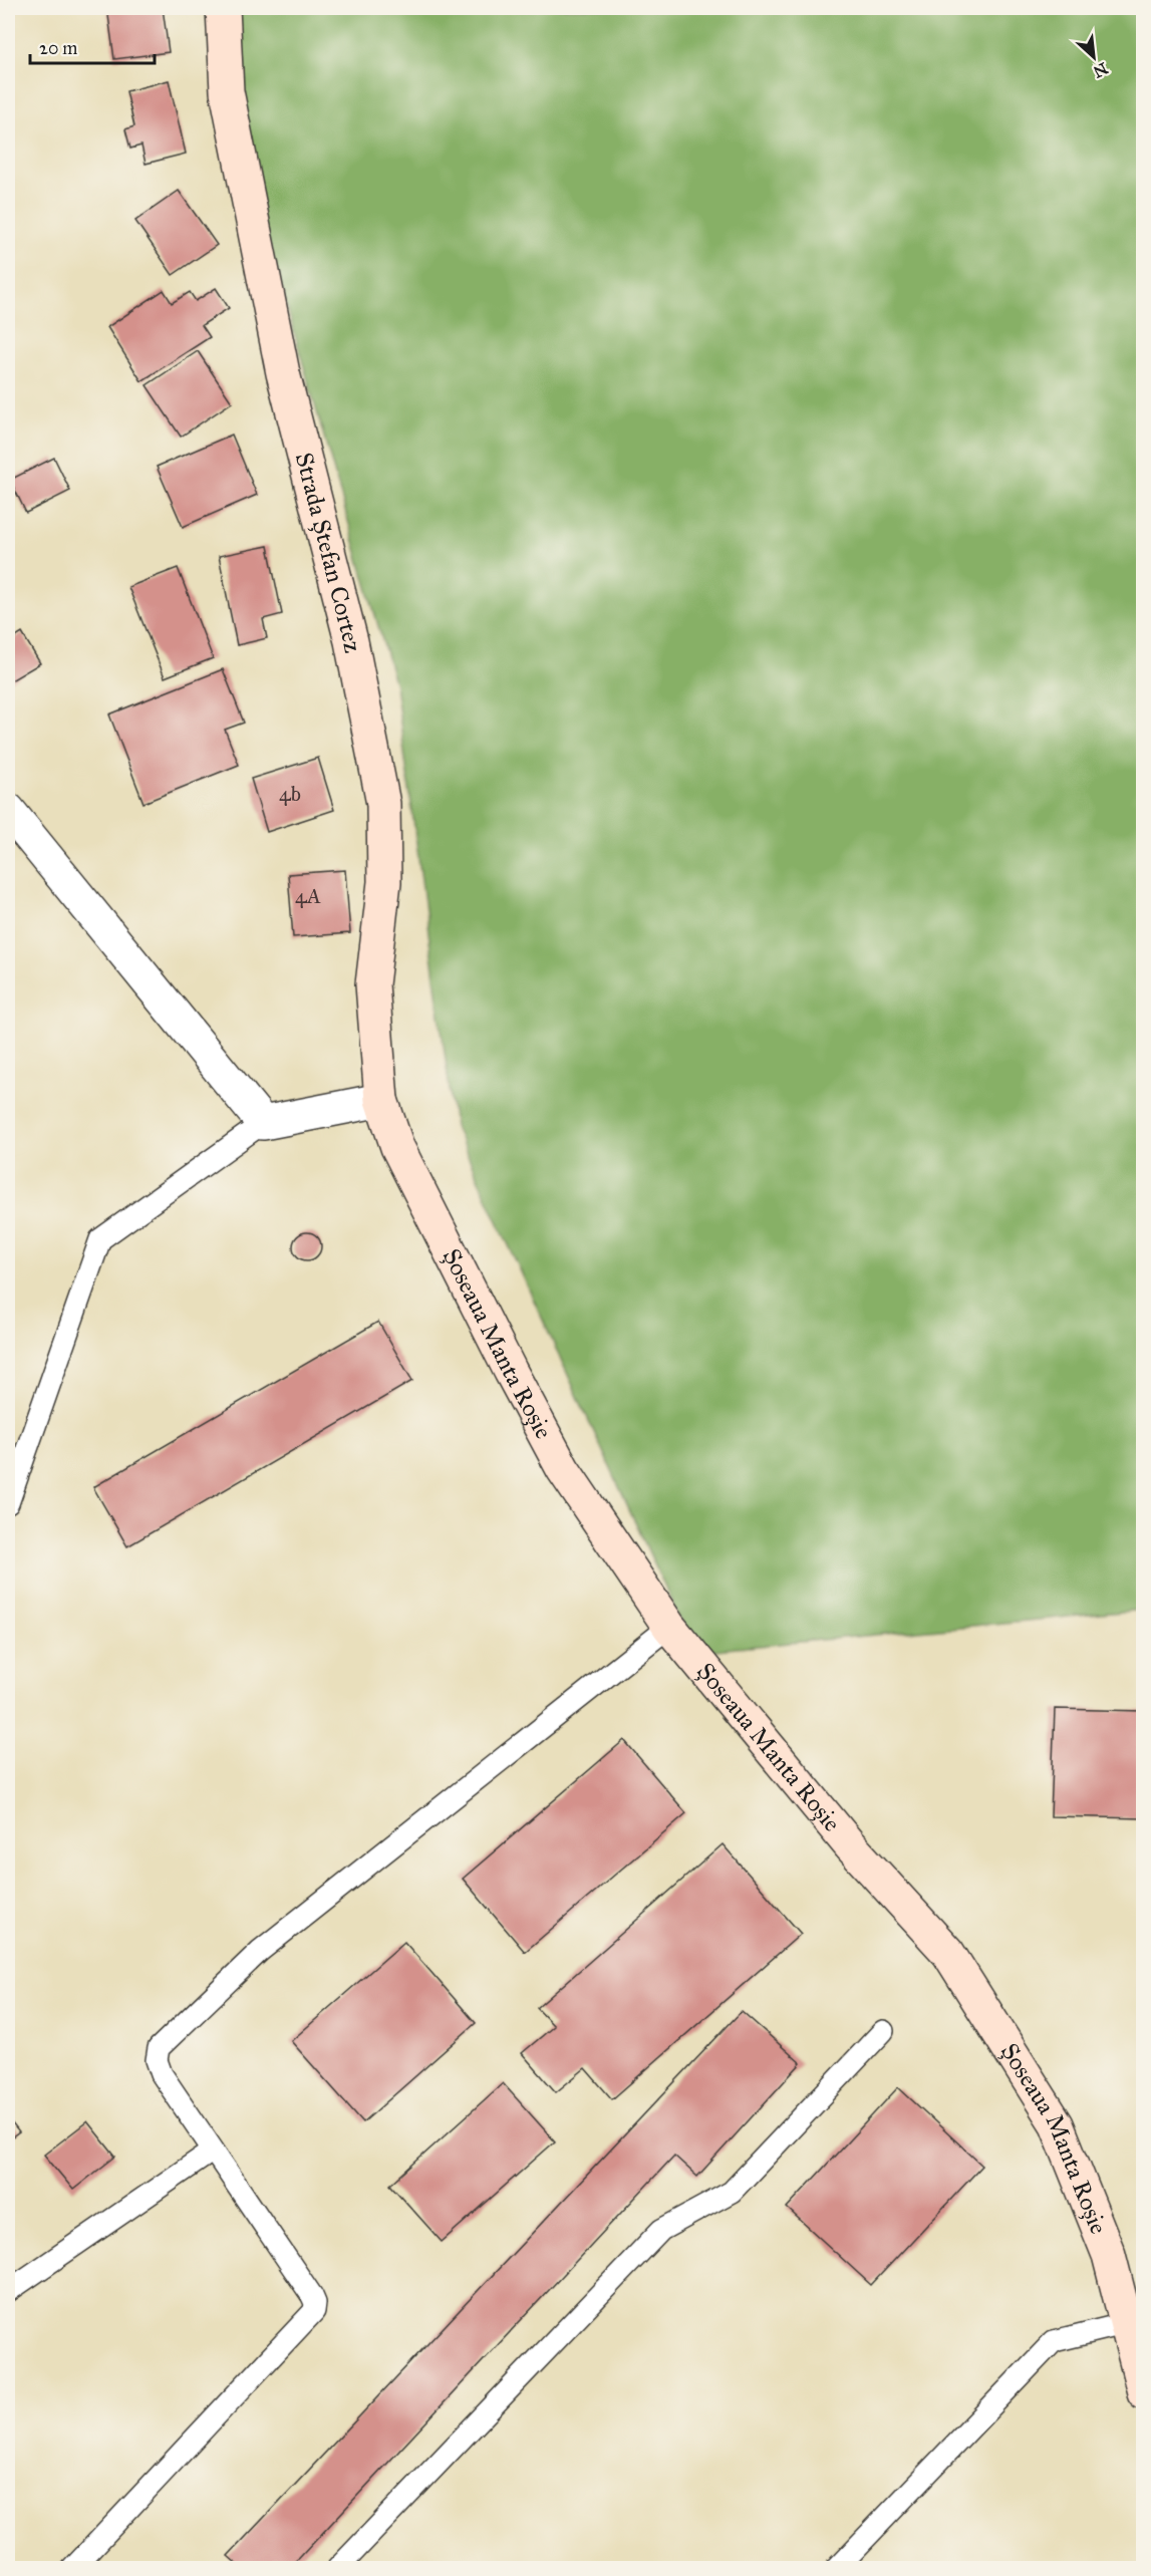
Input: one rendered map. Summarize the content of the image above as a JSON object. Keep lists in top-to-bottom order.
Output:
{
  "streets": {
    "street": ["Strada Ștefan Cortez", "Șoseaua Manta Roșie"]
  },
  "crossings": [
    ["Strada Ștefan Cortez", "Șoseaua Manta Roșie"]
  ],
  "house_numbers": ["4b", "4A"],
  "scale_bar": "20 m",
  "north": "bottom right"
}
